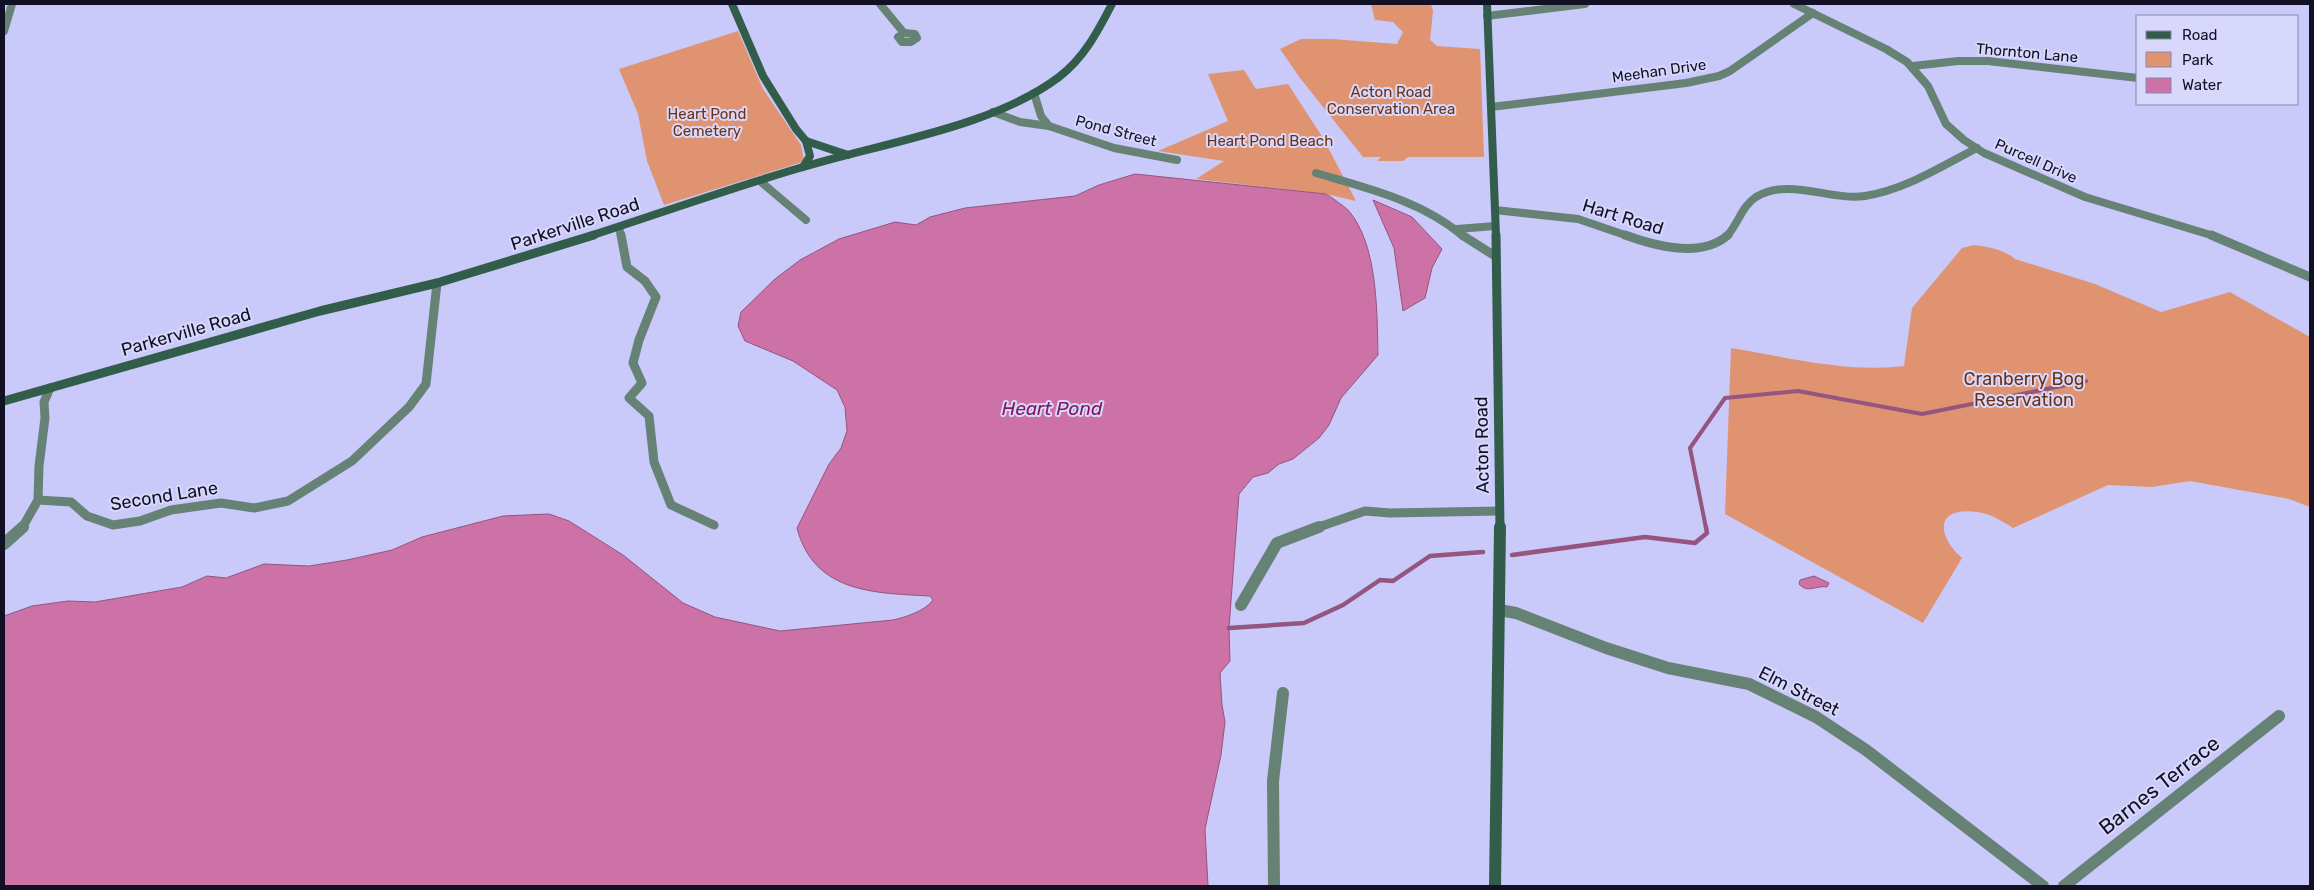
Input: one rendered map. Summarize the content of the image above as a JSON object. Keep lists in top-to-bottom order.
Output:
{
  "streets": {
    "main road": ["Parkerville Road", "Acton Road"],
    "street": [
      "Thornton Lane",
      "Meehan Drive",
      "Pond Street",
      "Purcell Drive",
      "Hart Road",
      "Second Lane",
      "Elm Street",
      "Barnes Terrace"
    ]
  },
  "crossings": [
    ["Thornton Lane", "Purcell Drive"],
    ["Meehan Drive", "Purcell Drive"],
    ["Meehan Drive", "Acton Road"],
    ["Pond Street", "Parkerville Road"],
    ["Purcell Drive", "Hart Road"],
    ["Hart Road", "Acton Road"],
    ["Parkerville Road", "Second Lane"],
    ["Acton Road", "Elm Street"]
  ],
  "water": ["Heart Pond"],
  "parks": [
    "Acton Road Conservation Area",
    "Heart Pond Cemetery",
    "Heart Pond Beach",
    "Cranberry Bog Reservation"
  ],
  "legend": ["Road", "Park", "Water"]
}
